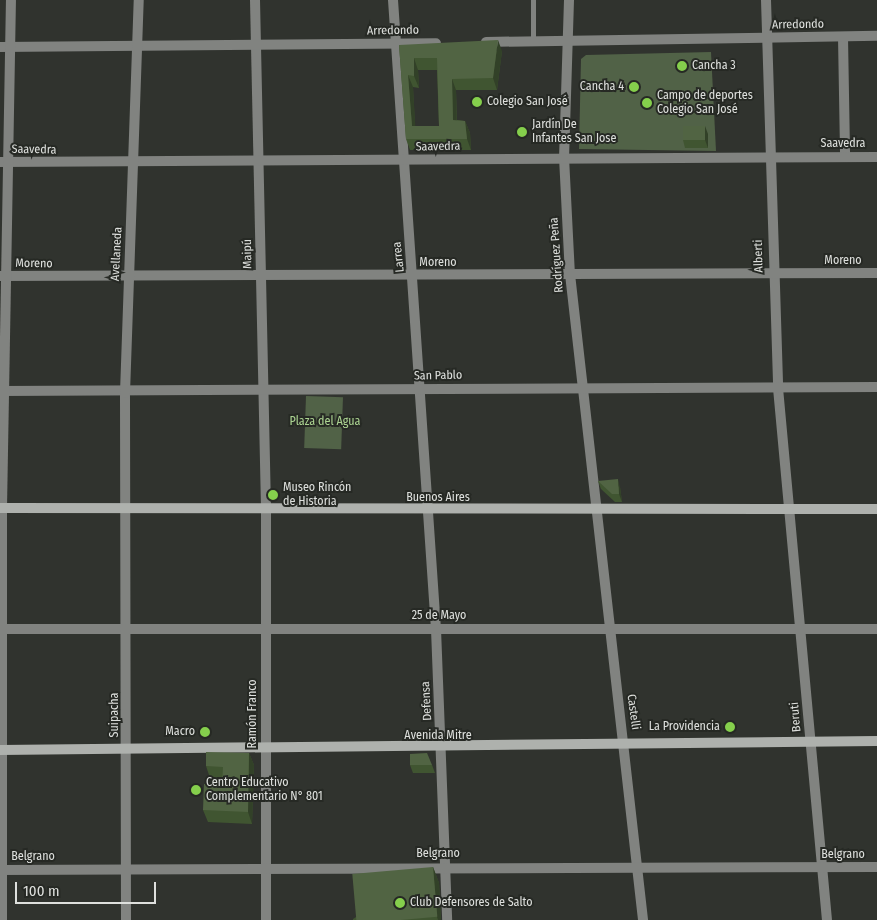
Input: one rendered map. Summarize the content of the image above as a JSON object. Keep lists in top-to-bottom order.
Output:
{
  "streets": {
    "street": [
      "Arredondo",
      "Saavedra",
      "Avellaneda",
      "Maipú",
      "Rodríguez Peña",
      "Alberti",
      "Larrea",
      "Moreno",
      "San Pablo",
      "Buenos Aires",
      "25 de Mayo",
      "Defensa",
      "Castelli",
      "Ramón Franco",
      "Suipacha",
      "Beruti",
      "Avenida Mitre",
      "Belgrano"
    ]
  },
  "crossings": [
    ["Arredondo", "Avellaneda"],
    ["Arredondo", "Maipú"],
    ["Arredondo", "Rodríguez Peña"],
    ["Arredondo", "Alberti"],
    ["Arredondo", "Larrea"],
    ["Saavedra", "Avellaneda"],
    ["Saavedra", "Maipú"],
    ["Saavedra", "Rodríguez Peña"],
    ["Saavedra", "Alberti"],
    ["Saavedra", "Larrea"],
    ["Avellaneda", "Moreno"],
    ["Avellaneda", "San Pablo"],
    ["Avellaneda", "Buenos Aires"],
    ["Avellaneda", "Suipacha"],
    ["Maipú", "Moreno"],
    ["Maipú", "San Pablo"],
    ["Maipú", "Buenos Aires"],
    ["Maipú", "Ramón Franco"],
    ["Rodríguez Peña", "Moreno"],
    ["Rodríguez Peña", "San Pablo"],
    ["Rodríguez Peña", "Buenos Aires"],
    ["Rodríguez Peña", "Castelli"],
    ["Alberti", "Moreno"],
    ["Alberti", "San Pablo"],
    ["Alberti", "Buenos Aires"],
    ["Alberti", "Beruti"],
    ["Larrea", "Moreno"],
    ["Larrea", "San Pablo"],
    ["Larrea", "Buenos Aires"],
    ["Larrea", "Defensa"],
    ["Buenos Aires", "Defensa"],
    ["Buenos Aires", "Castelli"],
    ["Buenos Aires", "Ramón Franco"],
    ["Buenos Aires", "Suipacha"],
    ["Buenos Aires", "Beruti"],
    ["25 de Mayo", "Defensa"],
    ["25 de Mayo", "Castelli"],
    ["25 de Mayo", "Ramón Franco"],
    ["25 de Mayo", "Suipacha"],
    ["25 de Mayo", "Beruti"],
    ["Defensa", "Avenida Mitre"],
    ["Defensa", "Belgrano"],
    ["Castelli", "Avenida Mitre"],
    ["Castelli", "Belgrano"],
    ["Ramón Franco", "Avenida Mitre"],
    ["Ramón Franco", "Belgrano"],
    ["Suipacha", "Avenida Mitre"],
    ["Suipacha", "Belgrano"],
    ["Beruti", "Avenida Mitre"],
    ["Beruti", "Belgrano"]
  ],
  "parks": ["Plaza del Agua"],
  "places": [
    "Cancha 3",
    "Cancha 4",
    "Colegio San José",
    "Campo de deportes Colegio San José",
    "Jardín De Infantes San Jose",
    "Museo Rincón de Historia",
    "La Providencia",
    "Macro",
    "Centro Educativo Complementario N° 801",
    "Club Defensores de Salto"
  ],
  "scale_bar": "100 m"
}
